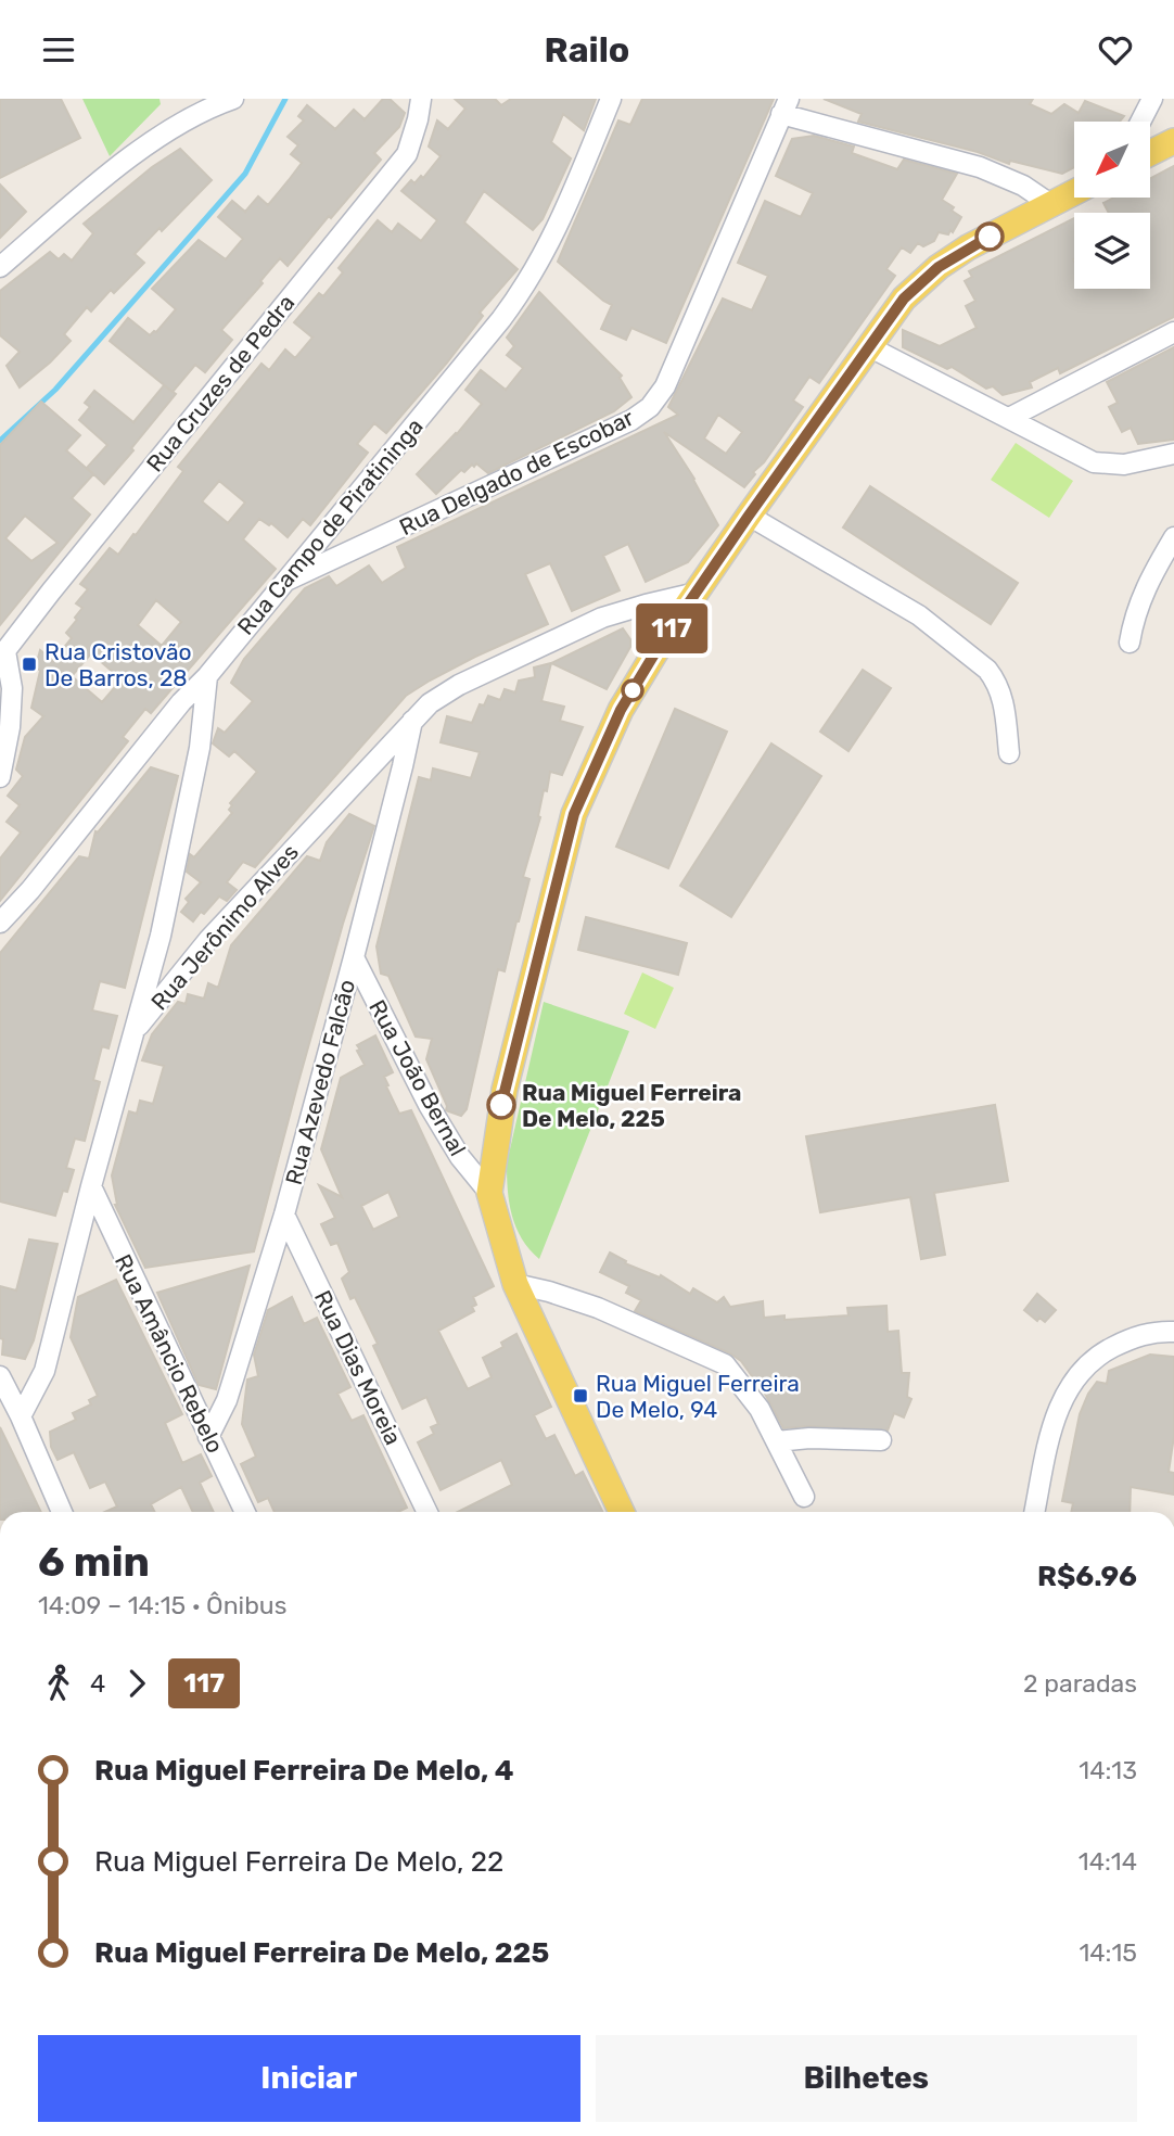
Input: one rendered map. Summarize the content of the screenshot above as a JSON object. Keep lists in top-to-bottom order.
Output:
{
  "streets": {
    "street": [
      "Rua Cruzes de Pedra",
      "Rua Delgado de Escobar",
      "Rua Campo de Piratininga",
      "Rua Jerônimo Alves",
      "Rua João Bernal",
      "Rua Azevedo Falcão",
      "Rua Amâncio Rebelo",
      "Rua Dias Moreia"
    ]
  },
  "crossings": [
    ["Rua Delgado de Escobar", "Rua Campo de Piratininga"],
    ["Rua Jerônimo Alves", "Rua Azevedo Falcão"],
    ["Rua Jerônimo Alves", "Rua Amâncio Rebelo"],
    ["Rua João Bernal", "Rua Azevedo Falcão"],
    ["Rua Azevedo Falcão", "Rua Amâncio Rebelo"],
    ["Rua Azevedo Falcão", "Rua Dias Moreia"]
  ],
  "places": {
    "transit": ["Rua Cristovão De Barros, 28", "Rua Miguel Ferreira De Melo, 94"],
    "other": ["Rua Miguel Ferreira De Melo, 225"]
  },
  "lines": ["bus line 117"],
  "north": "bottom left",
  "page": {
    "header": "Railo",
    "on_map": "117",
    "heading": ["6 min", "14:09 – 14:15 · Ônibus", "R$6.96"],
    "legs": ["4", "117", "2 paradas"],
    "list": [
      {
        "name": "Rua Miguel Ferreira De Melo, 4",
        "value": "14:13"
      },
      {
        "name": "Rua Miguel Ferreira De Melo, 22",
        "value": "14:14"
      },
      {
        "name": "Rua Miguel Ferreira De Melo, 225",
        "value": "14:15"
      }
    ],
    "buttons": ["Iniciar", "Bilhetes"]
  }
}
